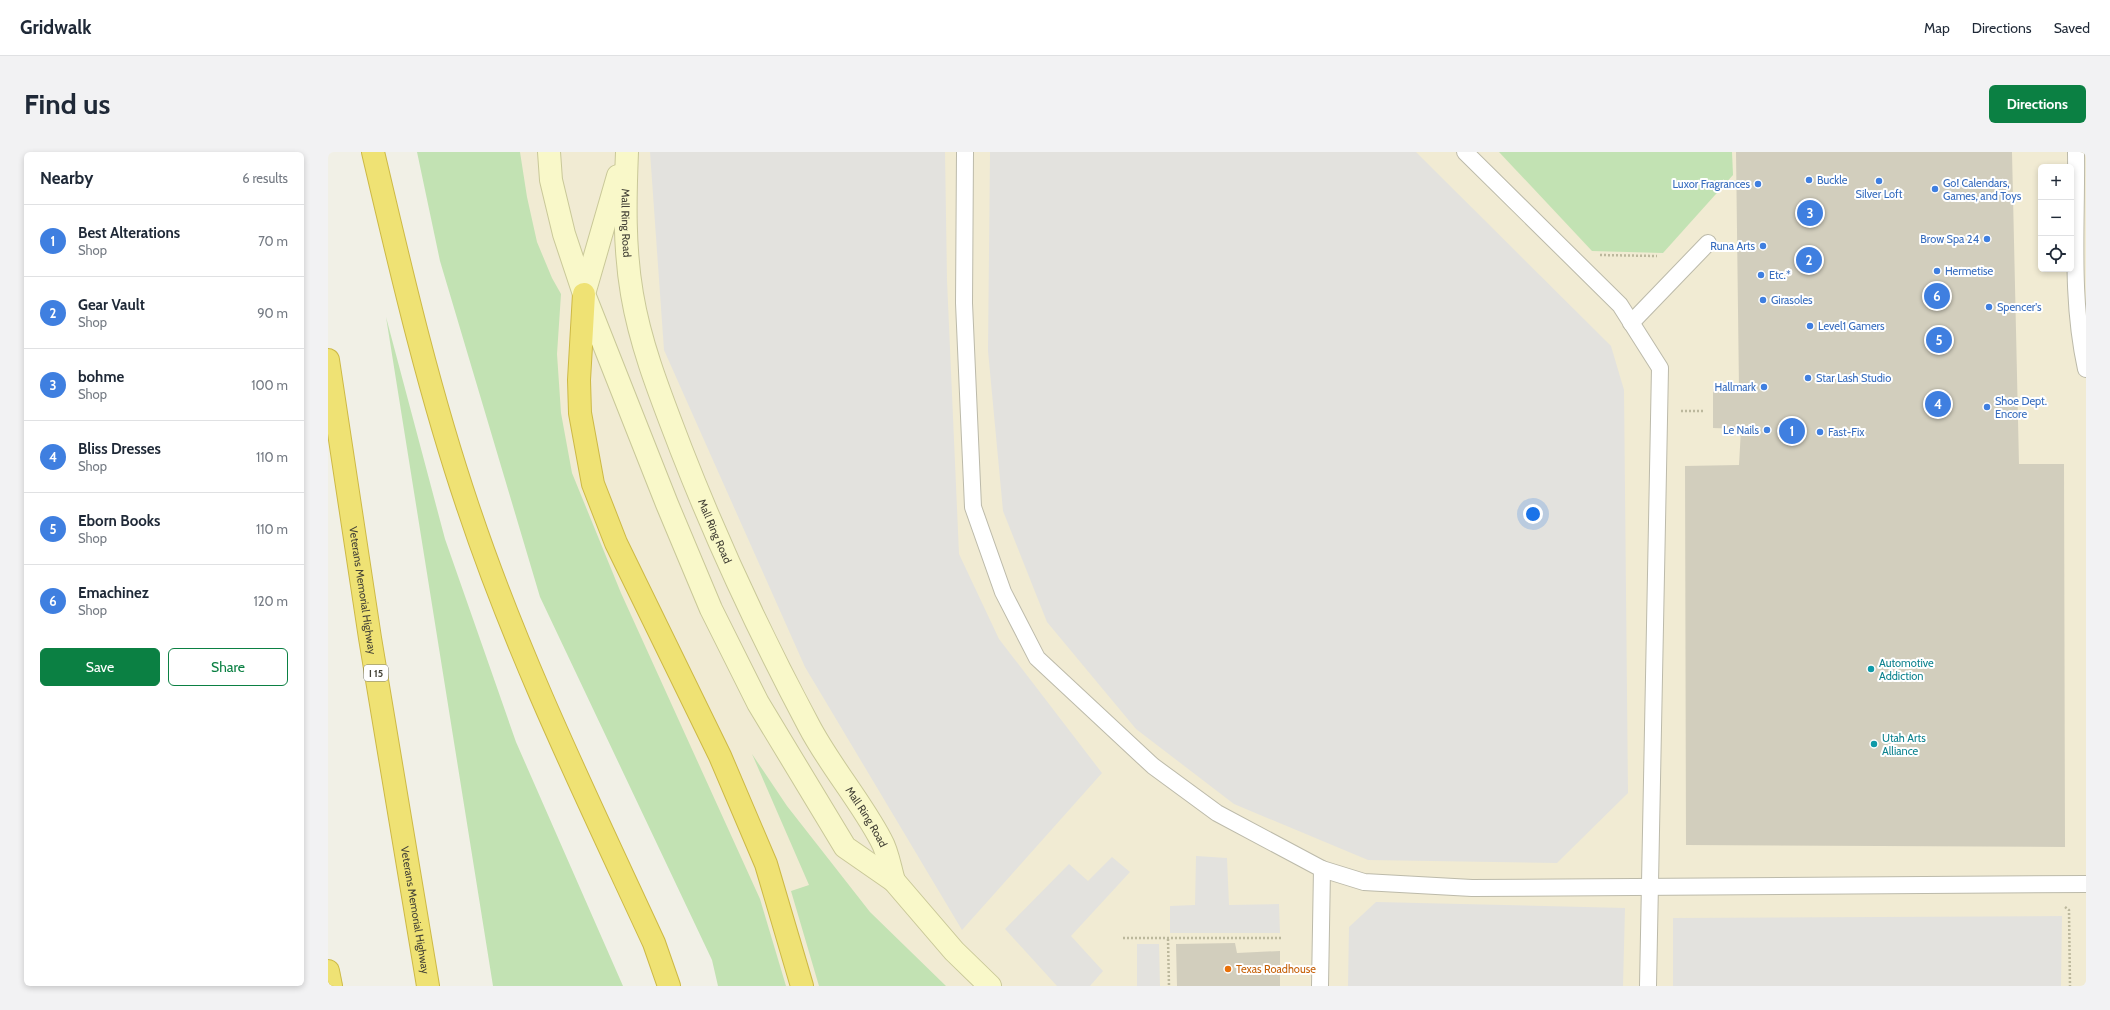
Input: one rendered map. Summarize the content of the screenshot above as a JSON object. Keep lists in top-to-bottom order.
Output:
{
  "streets": {
    "highway": ["Veterans Memorial Highway", "I 15"],
    "street": ["Mall Ring Road"]
  },
  "places": [
    "Buckle",
    "Silver Loft",
    "Luxor Fragrances",
    "Go! Calendars, Games, and Toys",
    "Brow Spa 24",
    "Runa Arts",
    "Hermetise",
    "Etc.*",
    "Girasoles",
    "Spencer's",
    "Level1 Gamers",
    "Star Lash Studio",
    "Hallmark",
    "Shoe Dept. Encore",
    "Le Nails",
    "Fast-Fix",
    "Automotive Addiction",
    "Utah Arts Alliance",
    "Texas Roadhouse"
  ],
  "page": {
    "header": "Gridwalk",
    "nav": ["Map", "Directions", "Saved"],
    "buttons": [
      "Directions",
      ["Save", "Share"]
    ],
    "title": "Find us",
    "heading": ["Nearby", "6 results"],
    "map_buttons": ["+", "−"],
    "pins": [
      "3",
      "2",
      "6",
      "5",
      "4",
      "1"
    ],
    "list": [
      {
        "mark": "1",
        "name": "Best Alterations",
        "note": "Shop",
        "value": "70 m"
      },
      {
        "mark": "2",
        "name": "Gear Vault",
        "note": "Shop",
        "value": "90 m"
      },
      {
        "mark": "3",
        "name": "bohme",
        "note": "Shop",
        "value": "100 m"
      },
      {
        "mark": "4",
        "name": "Bliss Dresses",
        "note": "Shop",
        "value": "110 m"
      },
      {
        "mark": "5",
        "name": "Eborn Books",
        "note": "Shop",
        "value": "110 m"
      },
      {
        "mark": "6",
        "name": "Emachinez",
        "note": "Shop",
        "value": "120 m"
      }
    ]
  }
}
